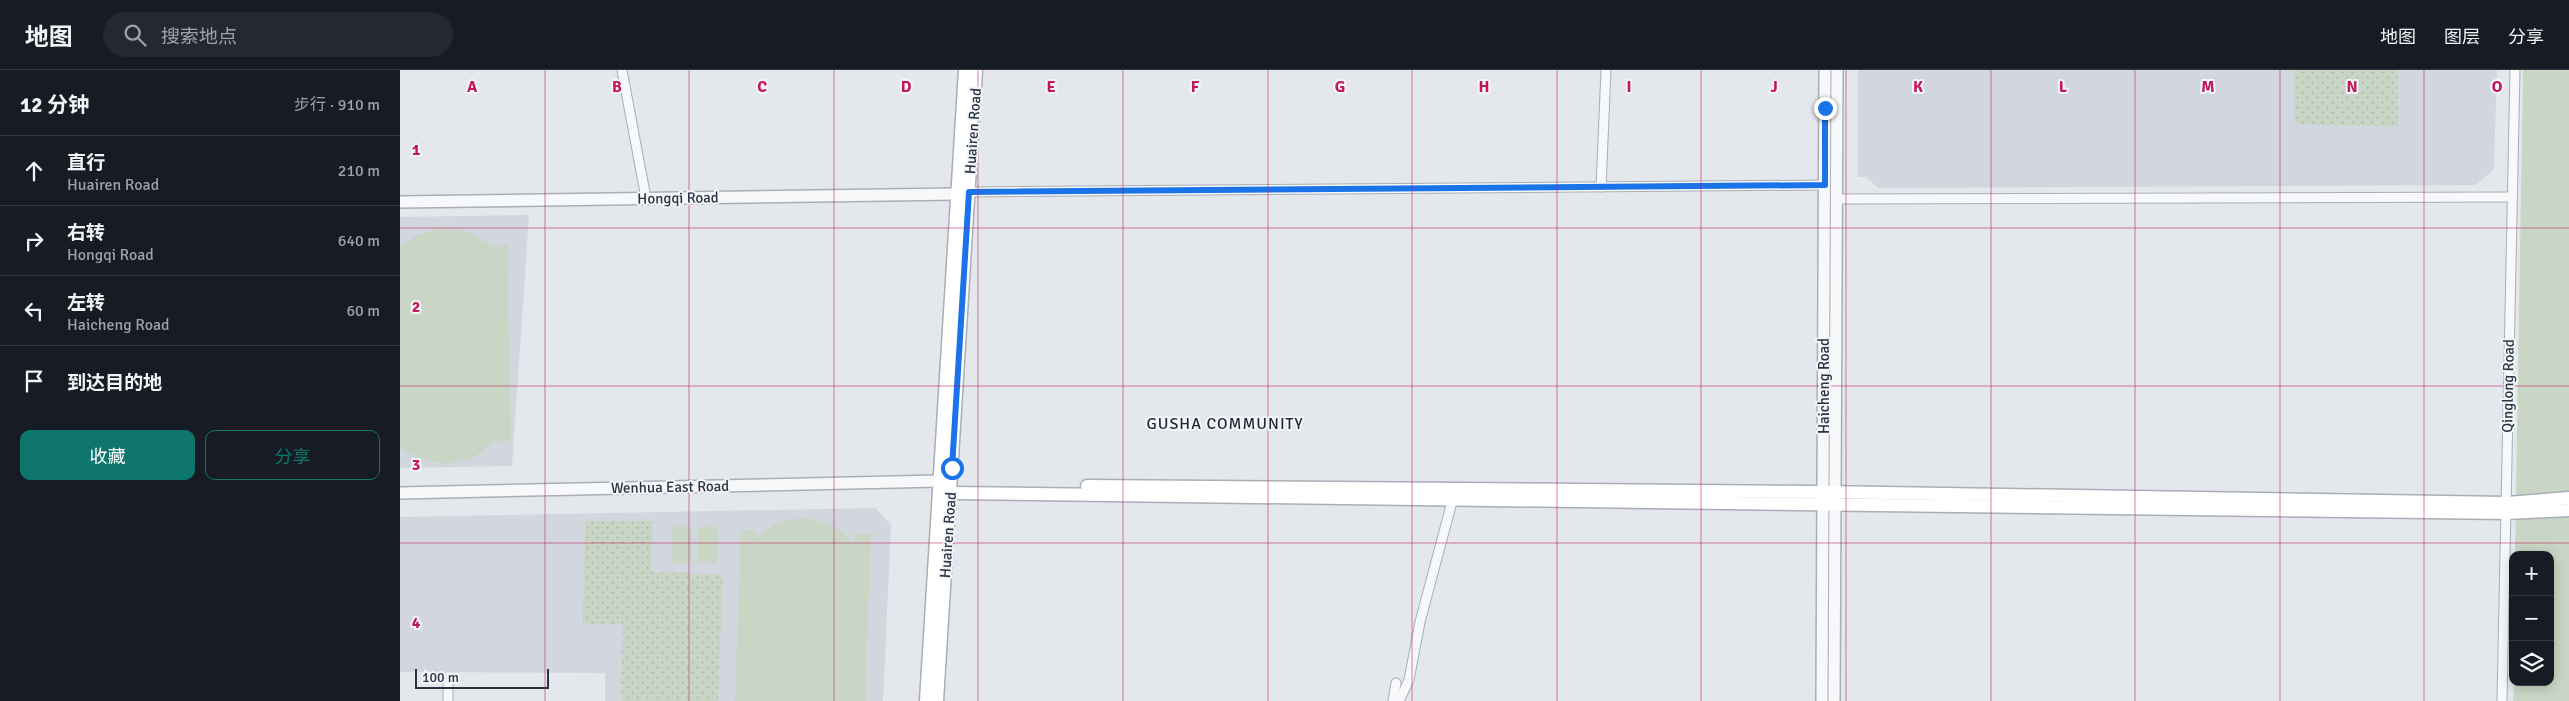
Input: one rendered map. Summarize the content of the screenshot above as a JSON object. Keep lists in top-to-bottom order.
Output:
{
  "streets": {
    "main road": ["Huairen Road"],
    "street": [
      "Hongqi Road",
      "Haicheng Road",
      "Qinglong Road",
      "Wenhua East Road"
    ]
  },
  "crossings": [
    ["Huairen Road", "Hongqi Road"],
    ["Huairen Road", "Wenhua East Road"],
    ["Hongqi Road", "Haicheng Road"]
  ],
  "districts": ["GUSHA COMMUNITY"],
  "scale_bar": "100 m",
  "page": {
    "header": "地图",
    "search": "搜索地点",
    "nav": ["地图", "图层", "分享"],
    "heading": ["12 分钟", "步行 · 910 m"],
    "list": [
      ["直行", "Huairen Road", "210 m"],
      ["右转", "Hongqi Road", "640 m"],
      ["左转", "Haicheng Road", "60 m"],
      "到达目的地"
    ],
    "buttons": ["收藏", "分享"],
    "map_buttons": ["+", "−"],
    "scale": "100 m"
  },
  "grid": {
    "columns": [
      "A",
      "B",
      "C",
      "D",
      "E",
      "F",
      "G",
      "H",
      "I",
      "J",
      "K",
      "L",
      "M",
      "N",
      "O"
    ],
    "rows": [
      "1",
      "2",
      "3",
      "4"
    ]
  }
}
